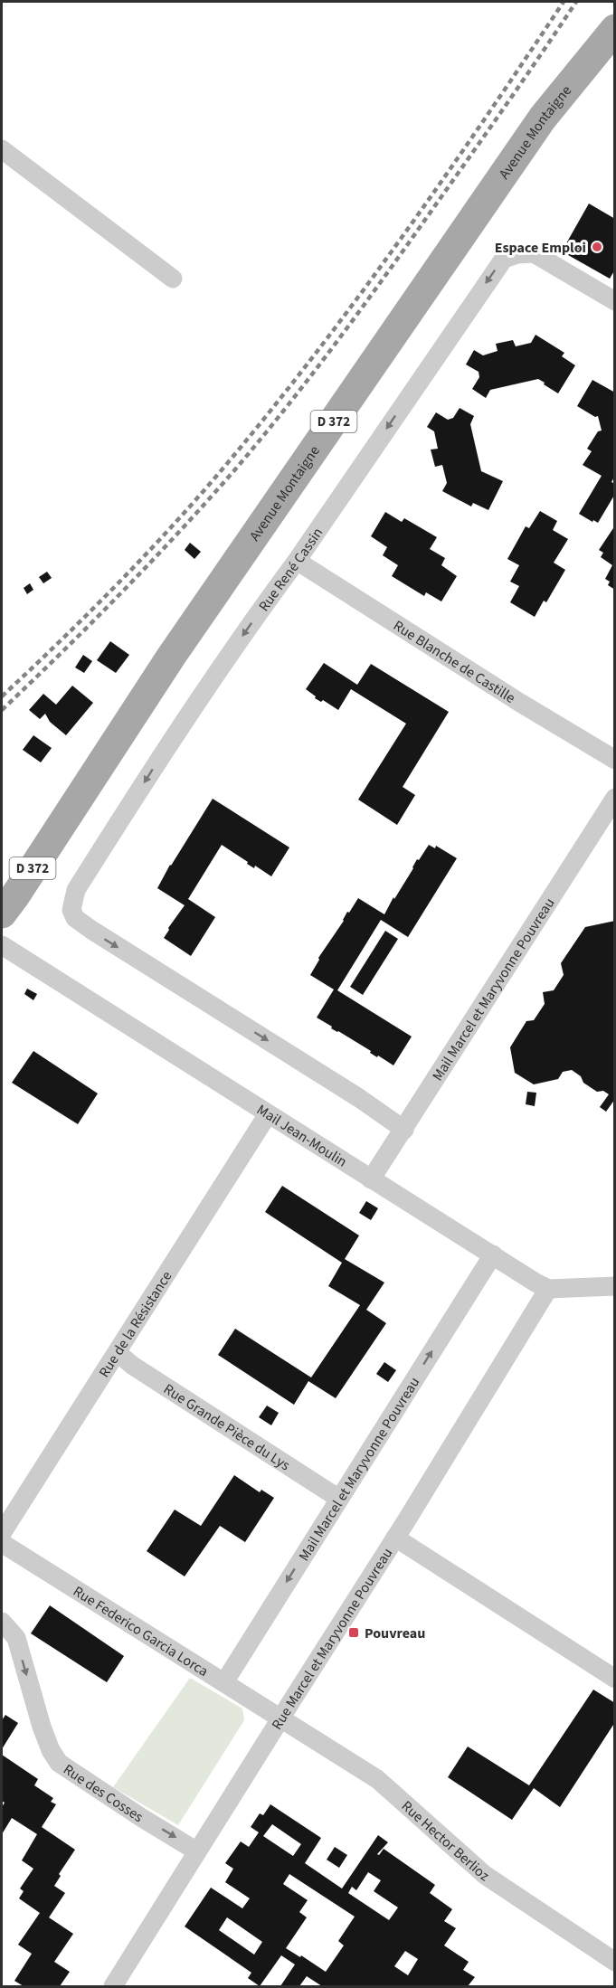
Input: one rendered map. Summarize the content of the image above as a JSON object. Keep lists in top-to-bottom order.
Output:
{
  "streets": {
    "main road": ["Avenue Montaigne", "D 372"],
    "street": [
      "Rue René Cassin",
      "Rue Blanche de Castille",
      "Mail Marcel et Maryvonne Pouvreau",
      "Mail Jean-Moulin",
      "Rue de la Résistance",
      "Rue Grande Pièce du Lys",
      "Rue Federico Garcia Lorca",
      "Rue Marcel et Maryvonne Pouvreau",
      "Rue des Cosses",
      "Rue Hector Berlioz"
    ]
  },
  "crossings": [
    ["Rue René Cassin", "Rue Blanche de Castille"],
    ["Rue René Cassin", "Mail Marcel et Maryvonne Pouvreau"],
    ["Mail Marcel et Maryvonne Pouvreau", "Mail Jean-Moulin"],
    ["Mail Marcel et Maryvonne Pouvreau", "Rue Grande Pièce du Lys"],
    ["Mail Marcel et Maryvonne Pouvreau", "Rue Federico Garcia Lorca"],
    ["Mail Jean-Moulin", "Rue de la Résistance"],
    ["Mail Jean-Moulin", "Rue Marcel et Maryvonne Pouvreau"],
    ["Rue de la Résistance", "Rue Grande Pièce du Lys"],
    ["Rue Federico Garcia Lorca", "Rue Marcel et Maryvonne Pouvreau"],
    ["Rue Federico Garcia Lorca", "Rue Hector Berlioz"],
    ["Rue Marcel et Maryvonne Pouvreau", "Rue des Cosses"],
    ["Rue Marcel et Maryvonne Pouvreau", "Rue Hector Berlioz"]
  ],
  "one_way": ["Rue des Cosses"],
  "places": {
    "other": ["Espace Emploi"],
    "transit": ["Pouvreau"]
  }
}
